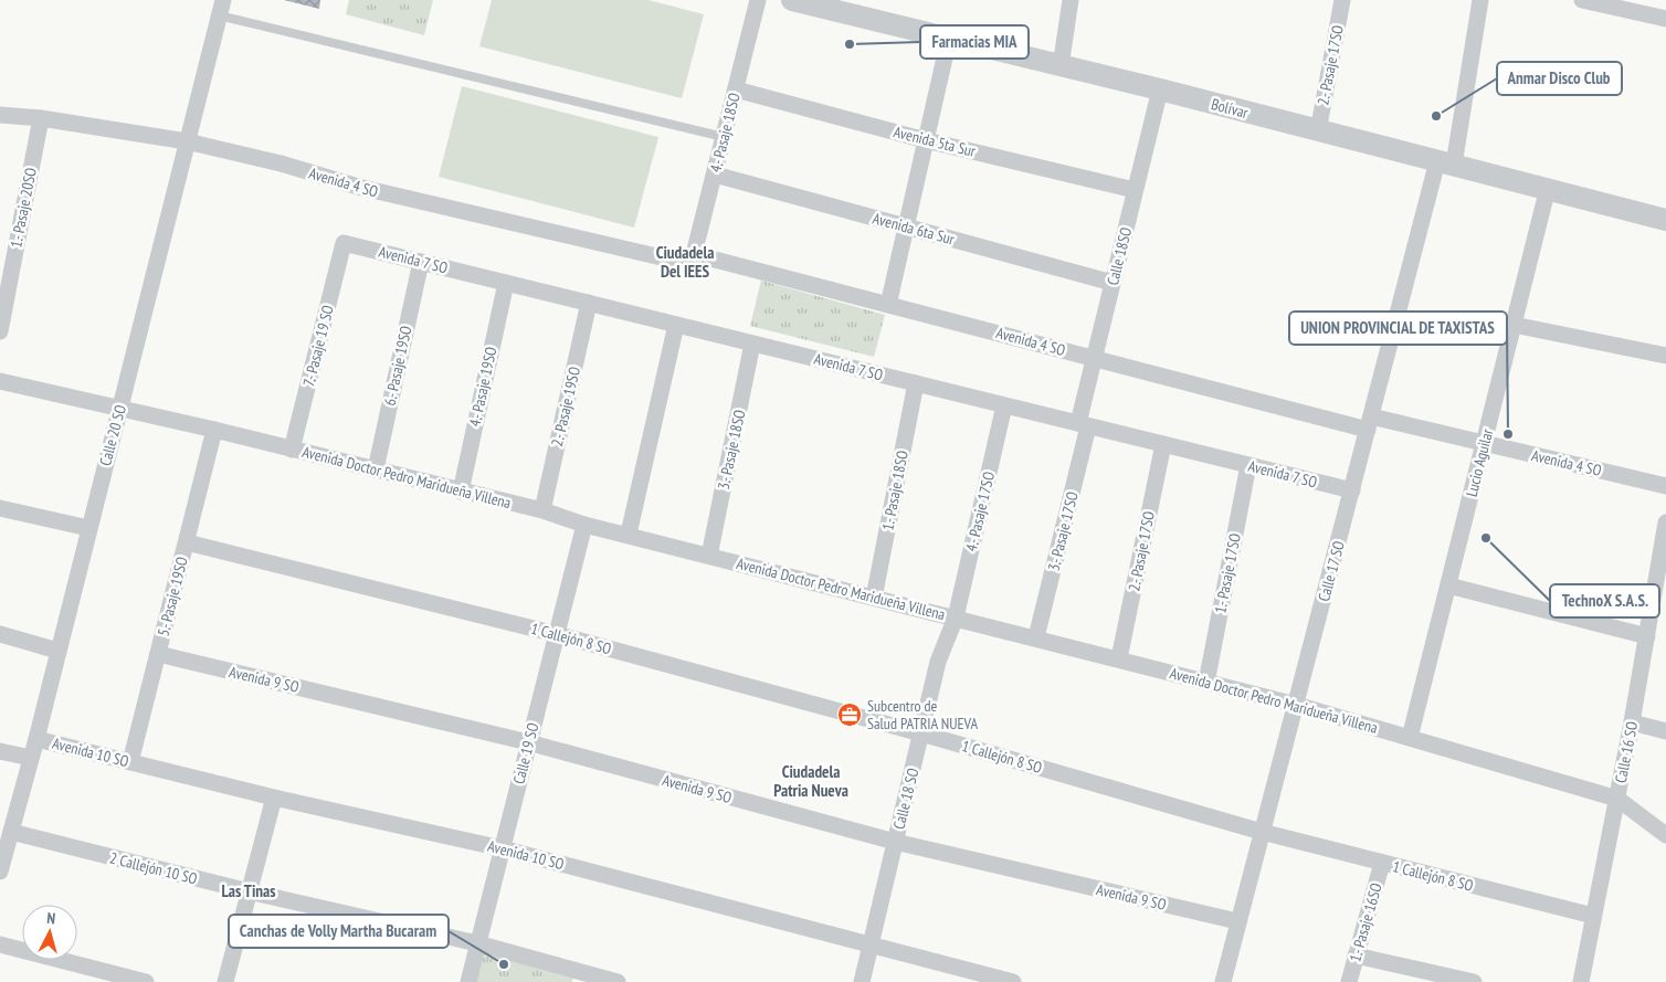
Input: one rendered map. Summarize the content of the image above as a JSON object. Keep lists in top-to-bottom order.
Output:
{
  "streets": {
    "street": [
      "2.- Pasaje 17SO",
      "Bolívar",
      "4.- Pasaje 18SO",
      "Avenida 5ta Sur",
      "Avenida 4 SO",
      "1.- Pasaje 20SO",
      "Avenida 6ta Sur",
      "Calle 18SO",
      "Avenida 7 SO",
      "7.- Pasaje 19 SO",
      "6.- Pasaje 19SO",
      "4.- Pasaje 19SO",
      "2.- Pasaje 19SO",
      "Calle 20 SO",
      "3.- Pasaje 18SO",
      "Lucio Aguilar",
      "Avenida Doctor Pedro Maridueña Villena",
      "1.- Pasaje 18SO",
      "4.- Pasaje 17SO",
      "3.- Pasaje 17SO",
      "Calle 17 SO",
      "1.- Pasaje 17SO",
      "5.- Pasaje 19SO",
      "1 Callejón 8 SO",
      "Avenida 9 SO",
      "Avenida 10 SO",
      "Calle 16 SO",
      "Calle 19 SO",
      "Calle 18 SO",
      "2 Callejón 10 SO",
      "1.- Pasaje 16SO"
    ]
  },
  "crossings": [
    ["2.- Pasaje 17SO", "Bolívar"],
    ["2.- Pasaje 17SO", "Avenida 7 SO"],
    ["2.- Pasaje 17SO", "Avenida Doctor Pedro Maridueña Villena"],
    ["Bolívar", "Calle 18SO"],
    ["Bolívar", "Lucio Aguilar"],
    ["Bolívar", "Calle 17 SO"],
    ["4.- Pasaje 18SO", "Avenida 5ta Sur"],
    ["4.- Pasaje 18SO", "Avenida 4 SO"],
    ["4.- Pasaje 18SO", "Avenida 6ta Sur"],
    ["Avenida 5ta Sur", "Calle 18SO"],
    ["Avenida 4 SO", "1.- Pasaje 20SO"],
    ["Avenida 4 SO", "Calle 18SO"],
    ["Avenida 4 SO", "Calle 20 SO"],
    ["Avenida 4 SO", "Lucio Aguilar"],
    ["Avenida 4 SO", "Calle 17 SO"],
    ["Avenida 6ta Sur", "Calle 18SO"],
    ["Calle 18SO", "Avenida 7 SO"],
    ["Calle 18SO", "3.- Pasaje 17SO"],
    ["Avenida 7 SO", "7.- Pasaje 19 SO"],
    ["Avenida 7 SO", "6.- Pasaje 19SO"],
    ["Avenida 7 SO", "4.- Pasaje 19SO"],
    ["Avenida 7 SO", "2.- Pasaje 19SO"],
    ["Avenida 7 SO", "3.- Pasaje 18SO"],
    ["Avenida 7 SO", "1.- Pasaje 18SO"],
    ["Avenida 7 SO", "4.- Pasaje 17SO"],
    ["Avenida 7 SO", "3.- Pasaje 17SO"],
    ["Avenida 7 SO", "Calle 17 SO"],
    ["Avenida 7 SO", "1.- Pasaje 17SO"],
    ["7.- Pasaje 19 SO", "Avenida Doctor Pedro Maridueña Villena"],
    ["6.- Pasaje 19SO", "Avenida Doctor Pedro Maridueña Villena"],
    ["4.- Pasaje 19SO", "Avenida Doctor Pedro Maridueña Villena"],
    ["2.- Pasaje 19SO", "Avenida Doctor Pedro Maridueña Villena"],
    ["Calle 20 SO", "Avenida Doctor Pedro Maridueña Villena"],
    ["Calle 20 SO", "Avenida 10 SO"],
    ["Calle 20 SO", "2 Callejón 10 SO"],
    ["3.- Pasaje 18SO", "Avenida Doctor Pedro Maridueña Villena"],
    ["Lucio Aguilar", "Avenida Doctor Pedro Maridueña Villena"],
    ["Avenida Doctor Pedro Maridueña Villena", "1.- Pasaje 18SO"],
    ["Avenida Doctor Pedro Maridueña Villena", "4.- Pasaje 17SO"],
    ["Avenida Doctor Pedro Maridueña Villena", "3.- Pasaje 17SO"],
    ["Avenida Doctor Pedro Maridueña Villena", "Calle 17 SO"],
    ["Avenida Doctor Pedro Maridueña Villena", "1.- Pasaje 17SO"],
    ["Avenida Doctor Pedro Maridueña Villena", "5.- Pasaje 19SO"],
    ["Avenida Doctor Pedro Maridueña Villena", "Calle 16 SO"],
    ["Avenida Doctor Pedro Maridueña Villena", "Calle 19 SO"],
    ["Avenida Doctor Pedro Maridueña Villena", "Calle 18 SO"],
    ["4.- Pasaje 17SO", "Calle 18 SO"],
    ["Calle 17 SO", "1 Callejón 8 SO"],
    ["Calle 17 SO", "Avenida 9 SO"],
    ["5.- Pasaje 19SO", "1 Callejón 8 SO"],
    ["5.- Pasaje 19SO", "Avenida 9 SO"],
    ["5.- Pasaje 19SO", "Avenida 10 SO"],
    ["1 Callejón 8 SO", "Calle 16 SO"],
    ["1 Callejón 8 SO", "Calle 19 SO"],
    ["1 Callejón 8 SO", "Calle 18 SO"],
    ["1 Callejón 8 SO", "1.- Pasaje 16SO"],
    ["Avenida 9 SO", "Calle 19 SO"],
    ["Avenida 9 SO", "Calle 18 SO"],
    ["Avenida 10 SO", "Calle 19 SO"],
    ["Avenida 10 SO", "Calle 18 SO"],
    ["Calle 19 SO", "2 Callejón 10 SO"]
  ],
  "districts": ["Ciudadela Del IEES", "Ciudadela Patria Nueva", "Las Tinas"],
  "places": {
    "other": [
      "Farmacias MIA",
      "Anmar Disco Club",
      "UNION PROVINCIAL DE TAXISTAS",
      "TechnoX S.A.S.",
      "Canchas de Volly Martha Bucaram"
    ],
    "office": ["Subcentro de Salud PATRIA NUEVA"]
  },
  "north": "top"
}
